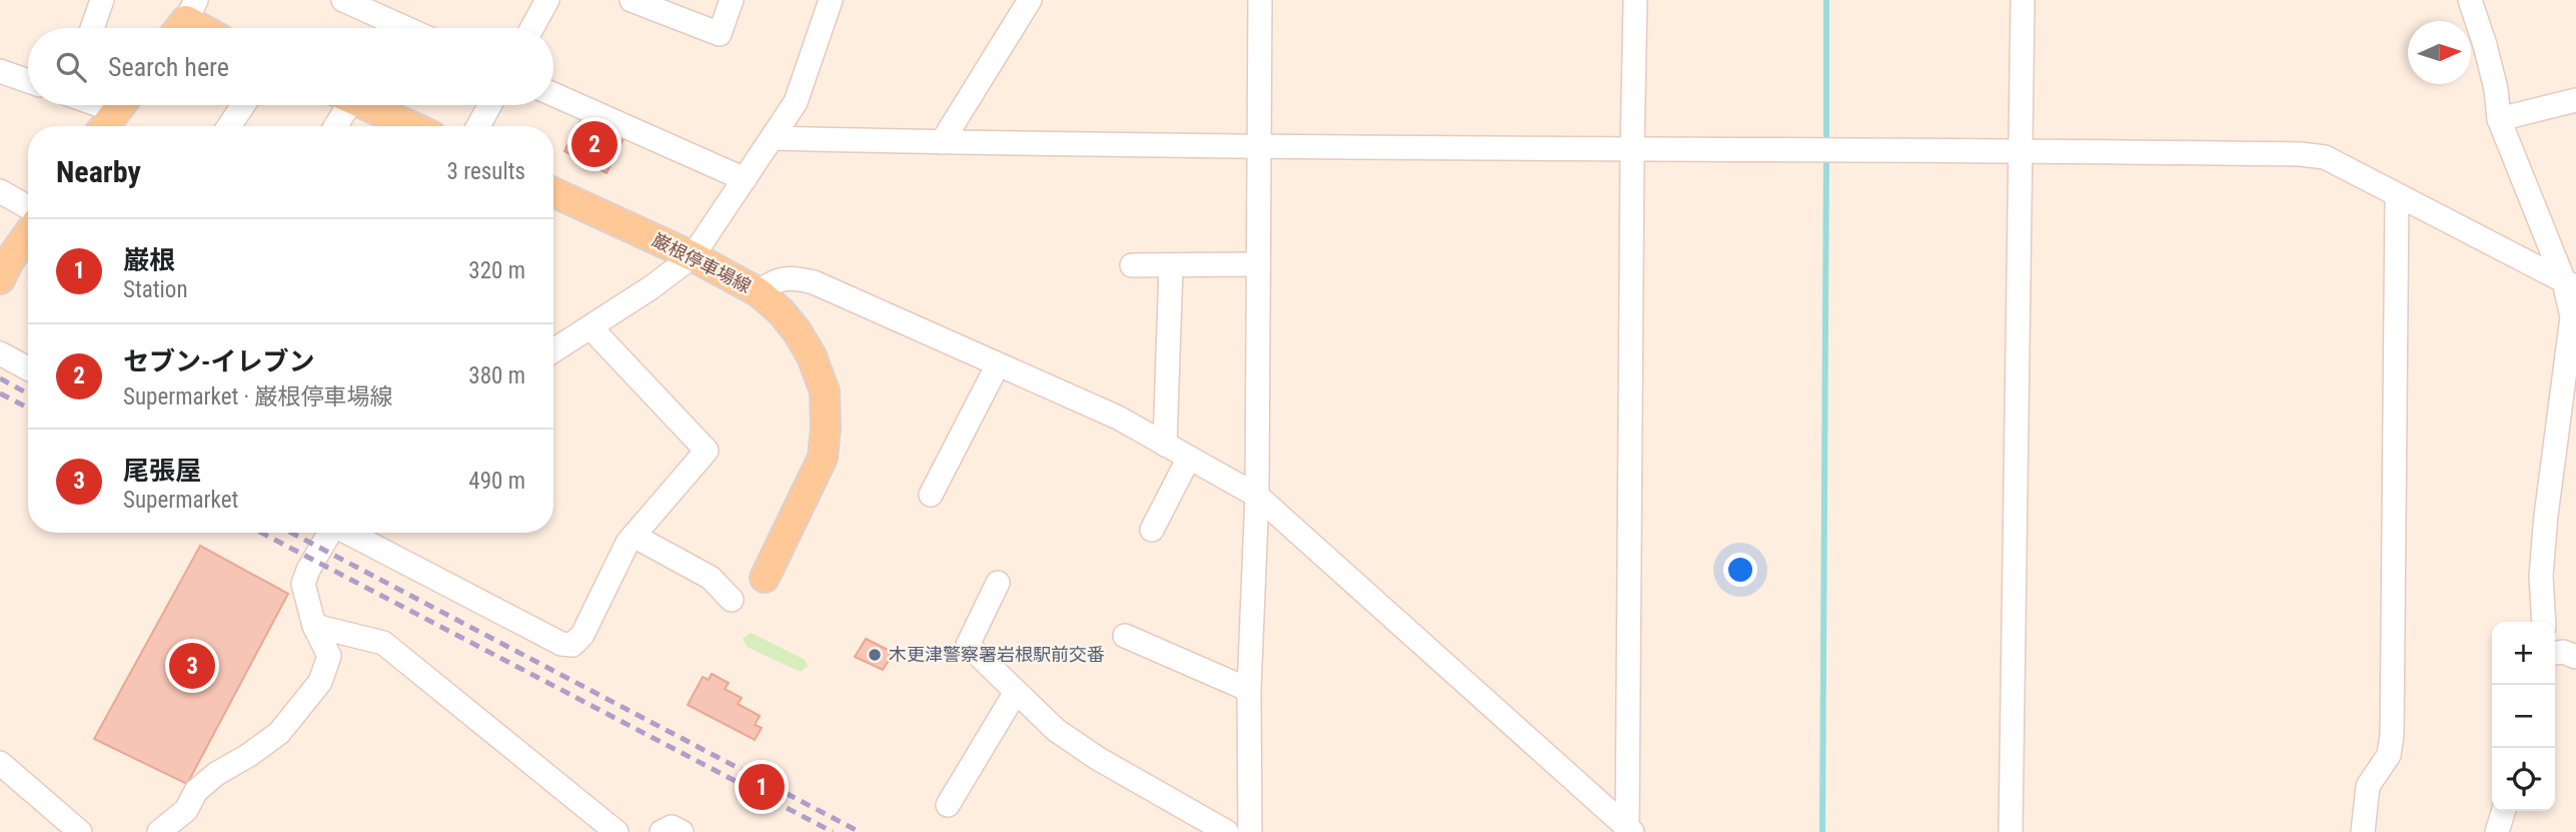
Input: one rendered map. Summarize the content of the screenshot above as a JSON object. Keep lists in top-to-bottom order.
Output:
{
  "streets": {
    "main road": ["巌根停車場線"]
  },
  "places": ["木更津警察署岩根駅前交番"],
  "north": "right",
  "page": {
    "search": "Search here",
    "pins": ["2", "3", "1"],
    "heading": ["Nearby", "3 results"],
    "list": [
      {
        "mark": "1",
        "name": "巌根",
        "note": "Station",
        "value": "320 m"
      },
      {
        "mark": "2",
        "name": "セブン-イレブン",
        "note": "Supermarket · 巌根停車場線",
        "value": "380 m"
      },
      {
        "mark": "3",
        "name": "尾張屋",
        "note": "Supermarket",
        "value": "490 m"
      }
    ],
    "map_buttons": ["+", "−"]
  }
}
